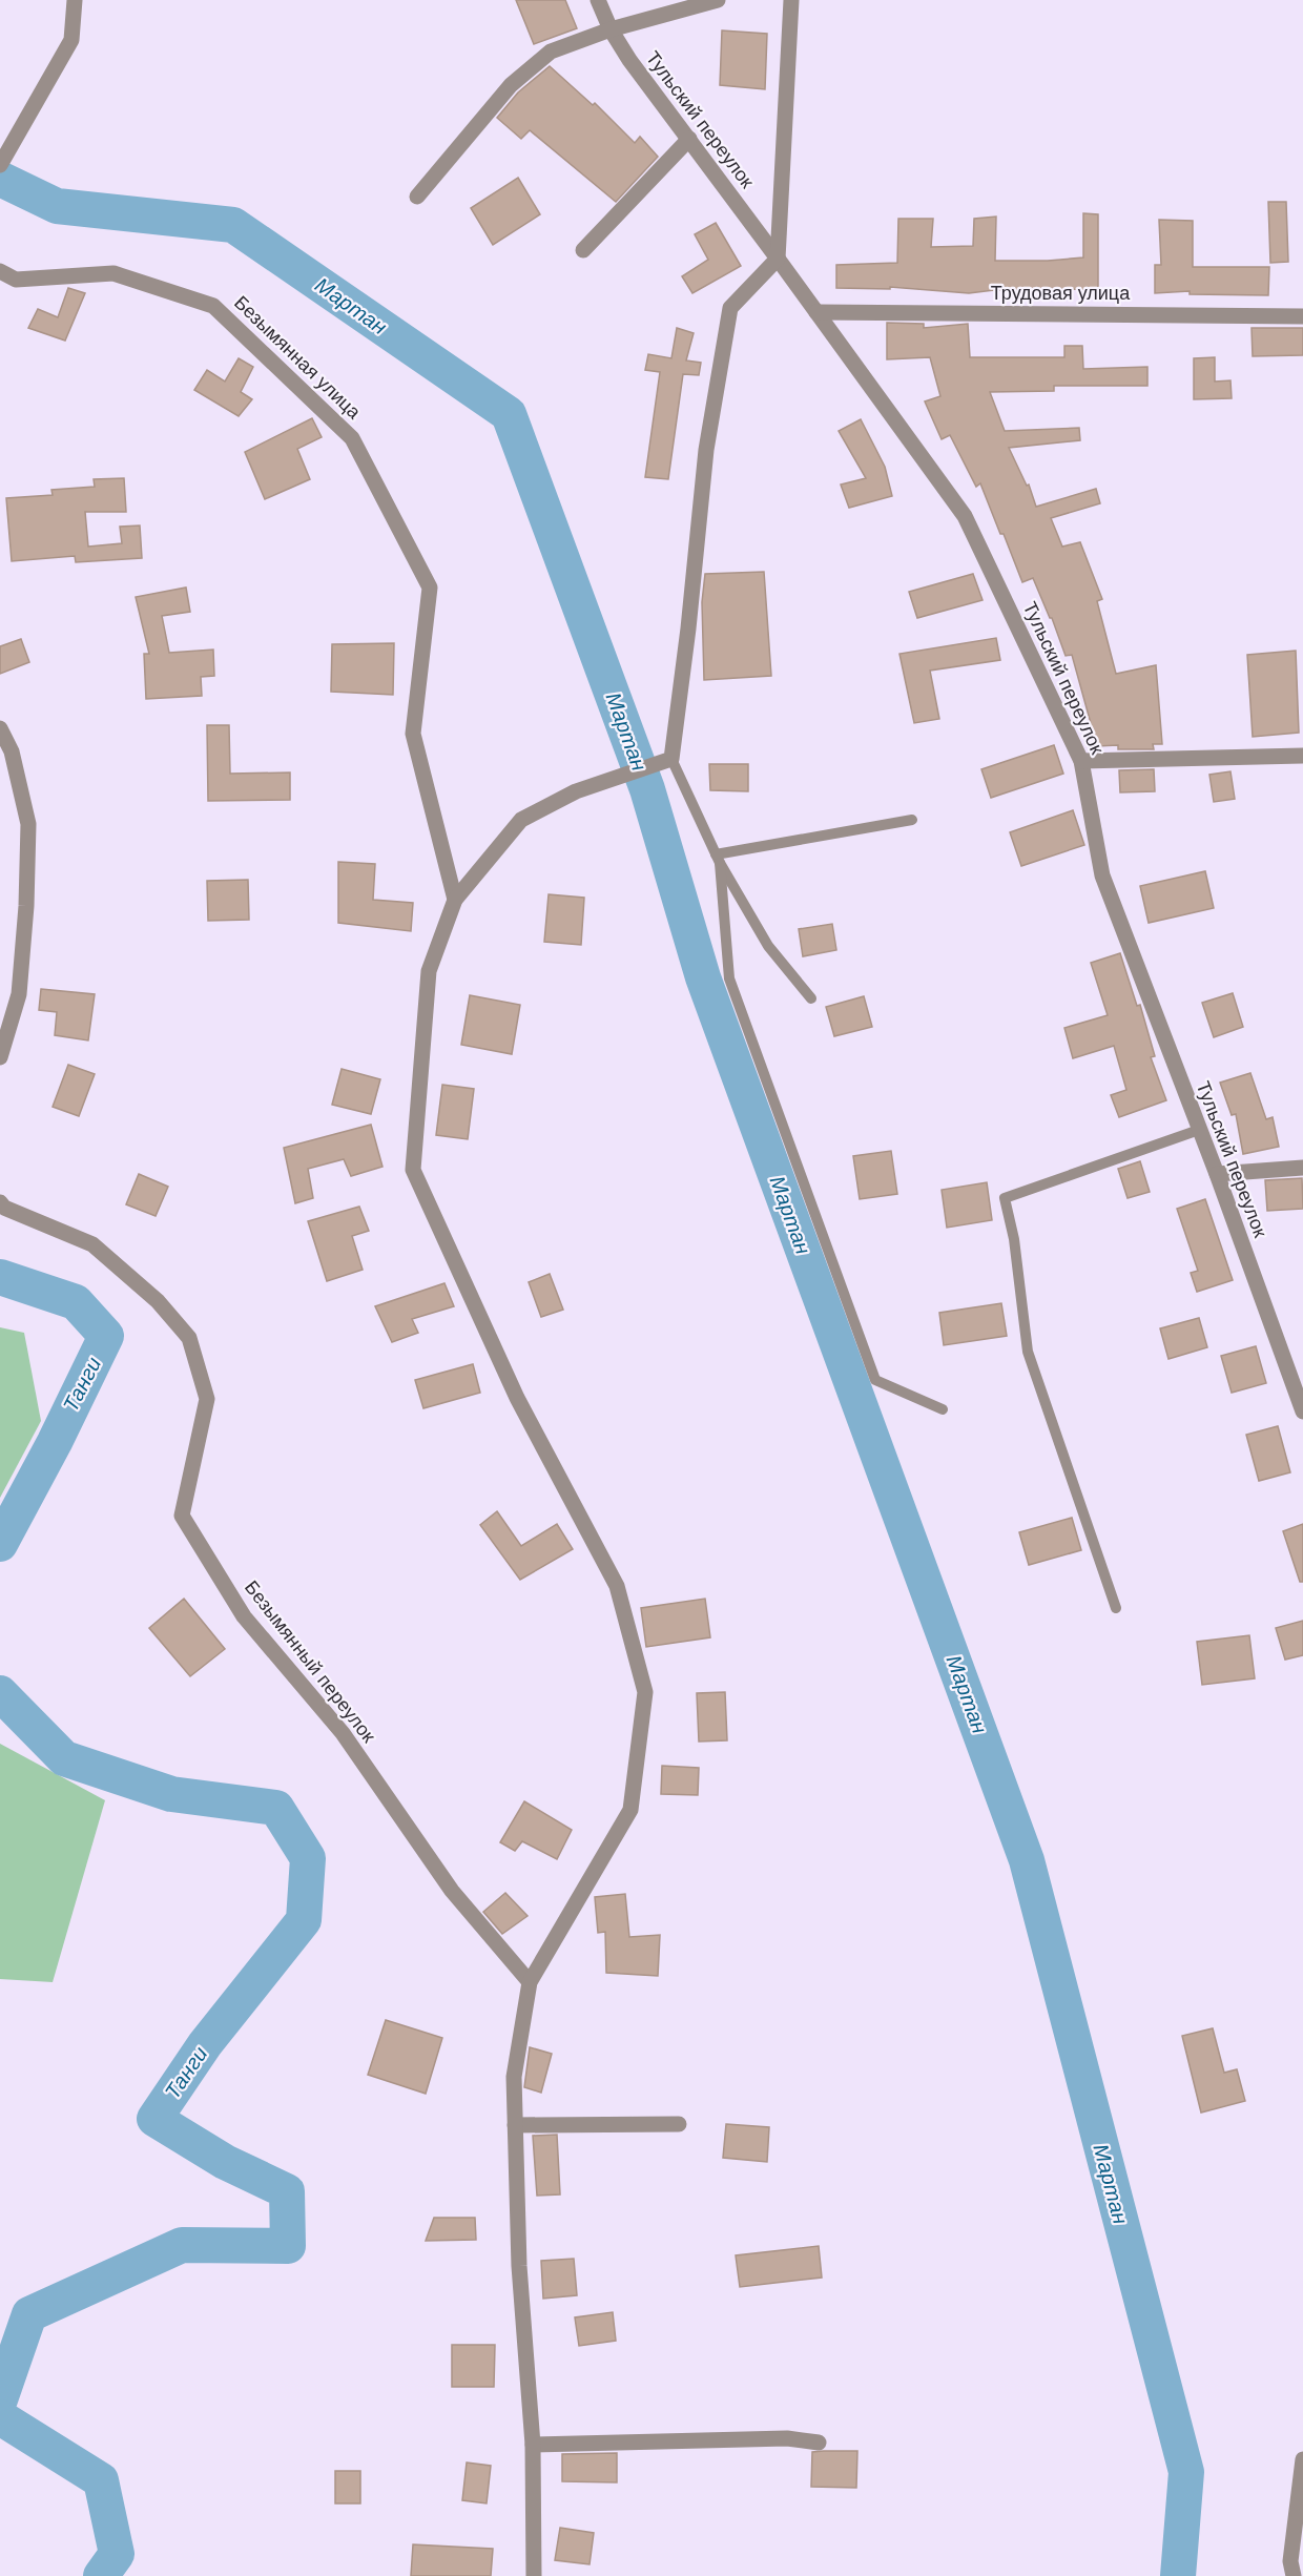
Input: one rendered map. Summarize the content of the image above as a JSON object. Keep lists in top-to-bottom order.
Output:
{
  "streets": {
    "street": [
      "Тульский переулок",
      "Трудовая улица",
      "Безымянная улица",
      "Безымянный переулок"
    ]
  },
  "crossings": [
    ["Тульский переулок", "Трудовая улица"]
  ],
  "water": ["Мартан", "Танги"]
}
